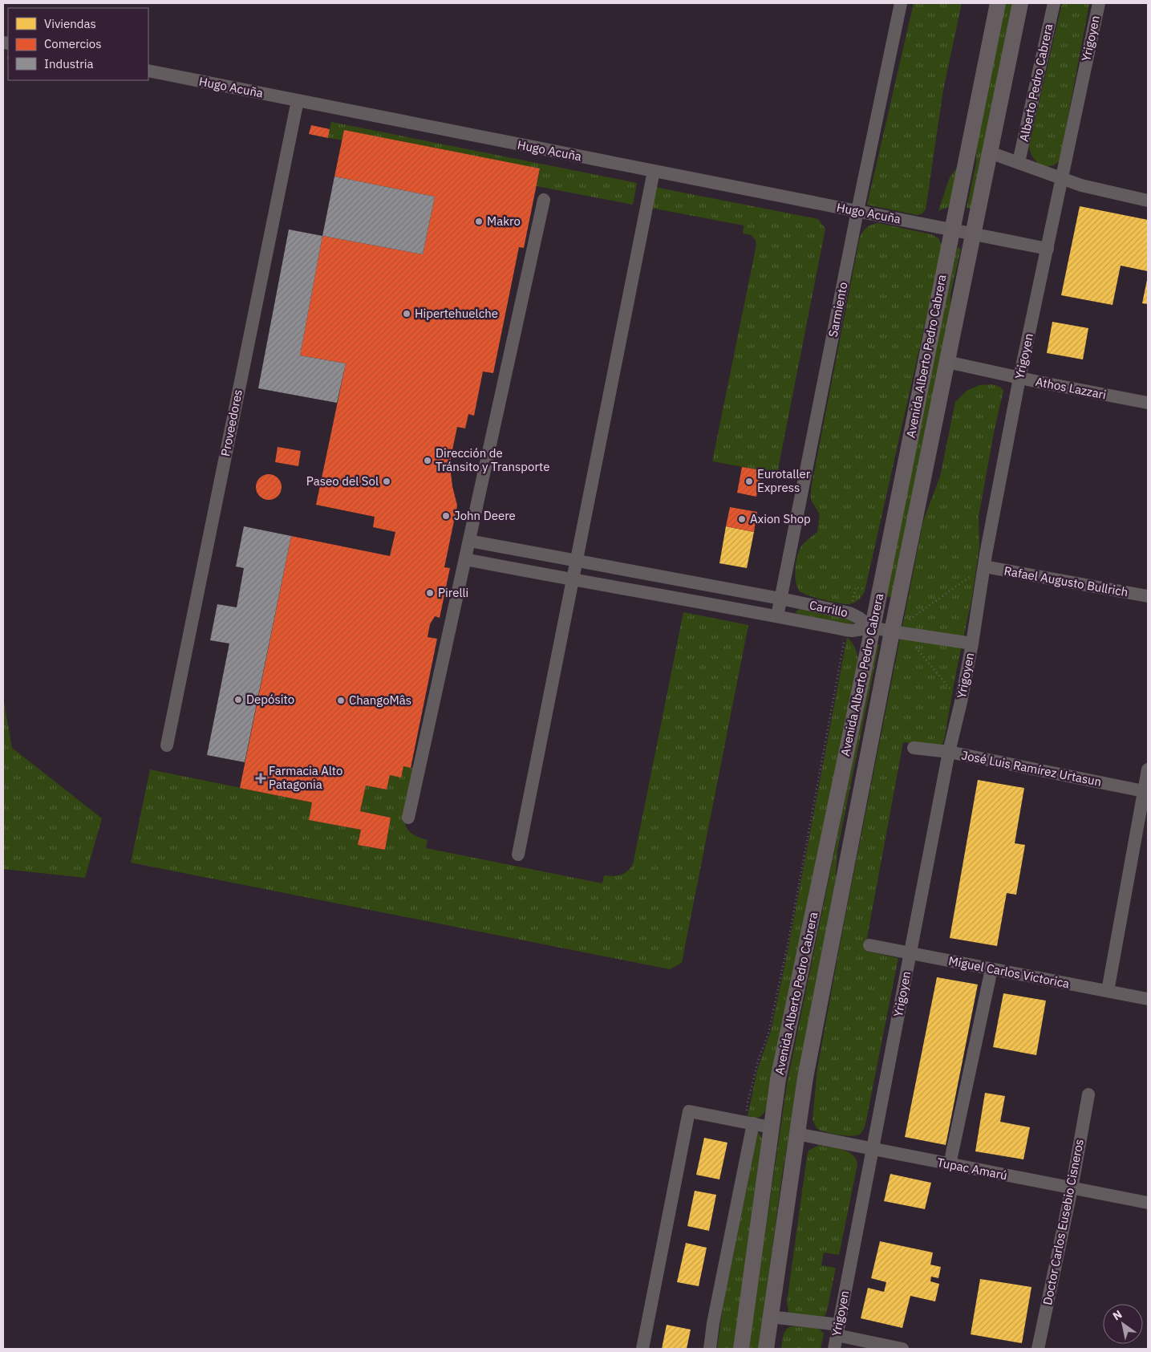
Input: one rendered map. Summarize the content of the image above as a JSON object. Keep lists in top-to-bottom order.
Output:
{
  "streets": {
    "main road": ["Avenida Alberto Pedro Cabrera"],
    "street": [
      "Yrigoyen",
      "Alberto Pedro Cabrera",
      "Hugo Acuña",
      "Sarmiento",
      "Athos Lazzari",
      "Proveedores",
      "Rafael Augusto Bullrich",
      "Carrillo",
      "José Luis Ramírez Urtasun",
      "Miguel Carlos Victorica",
      "Tupac Amarú",
      "Doctor Carlos Eusebio Cisneros"
    ]
  },
  "crossings": [
    ["Yrigoyen", "Hugo Acuña"],
    ["Yrigoyen", "Athos Lazzari"],
    ["Yrigoyen", "Rafael Augusto Bullrich"],
    ["Yrigoyen", "Carrillo"],
    ["Yrigoyen", "José Luis Ramírez Urtasun"],
    ["Yrigoyen", "Miguel Carlos Victorica"],
    ["Yrigoyen", "Tupac Amarú"],
    ["Hugo Acuña", "Sarmiento"],
    ["Hugo Acuña", "Avenida Alberto Pedro Cabrera"],
    ["Hugo Acuña", "Proveedores"],
    ["Sarmiento", "Carrillo"],
    ["Avenida Alberto Pedro Cabrera", "Athos Lazzari"],
    ["Avenida Alberto Pedro Cabrera", "Carrillo"],
    ["Avenida Alberto Pedro Cabrera", "Tupac Amarú"],
    ["Tupac Amarú", "Doctor Carlos Eusebio Cisneros"]
  ],
  "places": {
    "other": [
      "Makro",
      "Hipertehuelche",
      "Dirección de Tránsito y Transporte",
      "Paseo del Sol",
      "Eurotaller Express",
      "John Deere",
      "Axion Shop",
      "Pirelli",
      "Depósito",
      "ChangoMâs"
    ],
    "health": ["Farmacia Alto Patagonia"]
  },
  "legend": ["Viviendas", "Comercios", "Industria"],
  "north": "top left"
}
